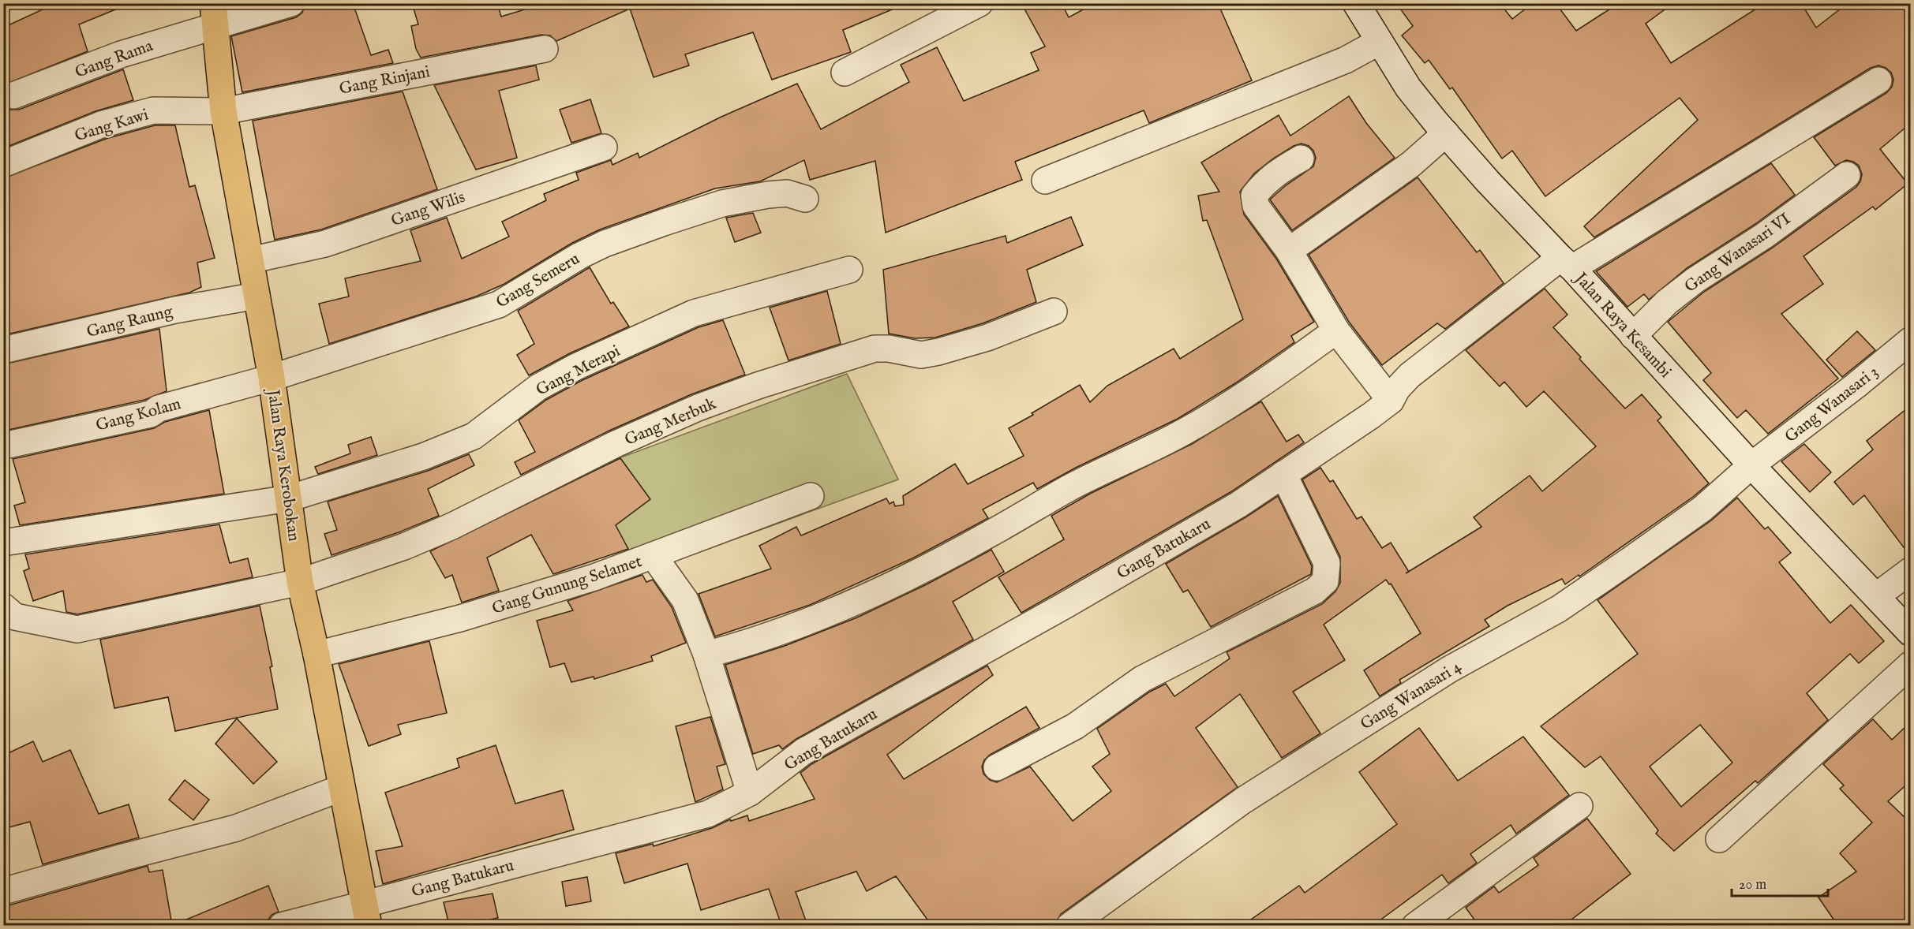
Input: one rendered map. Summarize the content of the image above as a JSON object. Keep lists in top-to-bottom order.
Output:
{
  "streets": {
    "main road": ["Jalan Raya Kerobokan"],
    "street": [
      "Gang Rama",
      "Gang Rinjani",
      "Gang Kawi",
      "Gang Wilis",
      "Gang Wanasari VI",
      "Gang Semeru",
      "Gang Raung",
      "Jalan Raya Kesambi",
      "Gang Merapi",
      "Gang Wanasari 3",
      "Gang Kolam",
      "Gang Merbuk",
      "Gang Batukaru",
      "Gang Gunung Selamet",
      "Gang Wanasari 4"
    ]
  },
  "crossings": [
    ["Gang Rama", "Jalan Raya Kerobokan"],
    ["Gang Rinjani", "Gang Kawi"],
    ["Gang Rinjani", "Jalan Raya Kerobokan"],
    ["Gang Kawi", "Jalan Raya Kerobokan"],
    ["Gang Wilis", "Jalan Raya Kerobokan"],
    ["Gang Wanasari VI", "Jalan Raya Kesambi"],
    ["Gang Semeru", "Gang Kolam"],
    ["Gang Semeru", "Jalan Raya Kerobokan"],
    ["Gang Raung", "Jalan Raya Kerobokan"],
    ["Jalan Raya Kesambi", "Gang Wanasari 3"],
    ["Jalan Raya Kesambi", "Gang Wanasari 4"],
    ["Gang Merapi", "Jalan Raya Kerobokan"],
    ["Gang Wanasari 3", "Gang Wanasari 4"],
    ["Gang Kolam", "Jalan Raya Kerobokan"],
    ["Gang Merbuk", "Jalan Raya Kerobokan"],
    ["Jalan Raya Kerobokan", "Gang Batukaru"],
    ["Jalan Raya Kerobokan", "Gang Gunung Selamet"]
  ],
  "scale_bar": "20 m"
}
